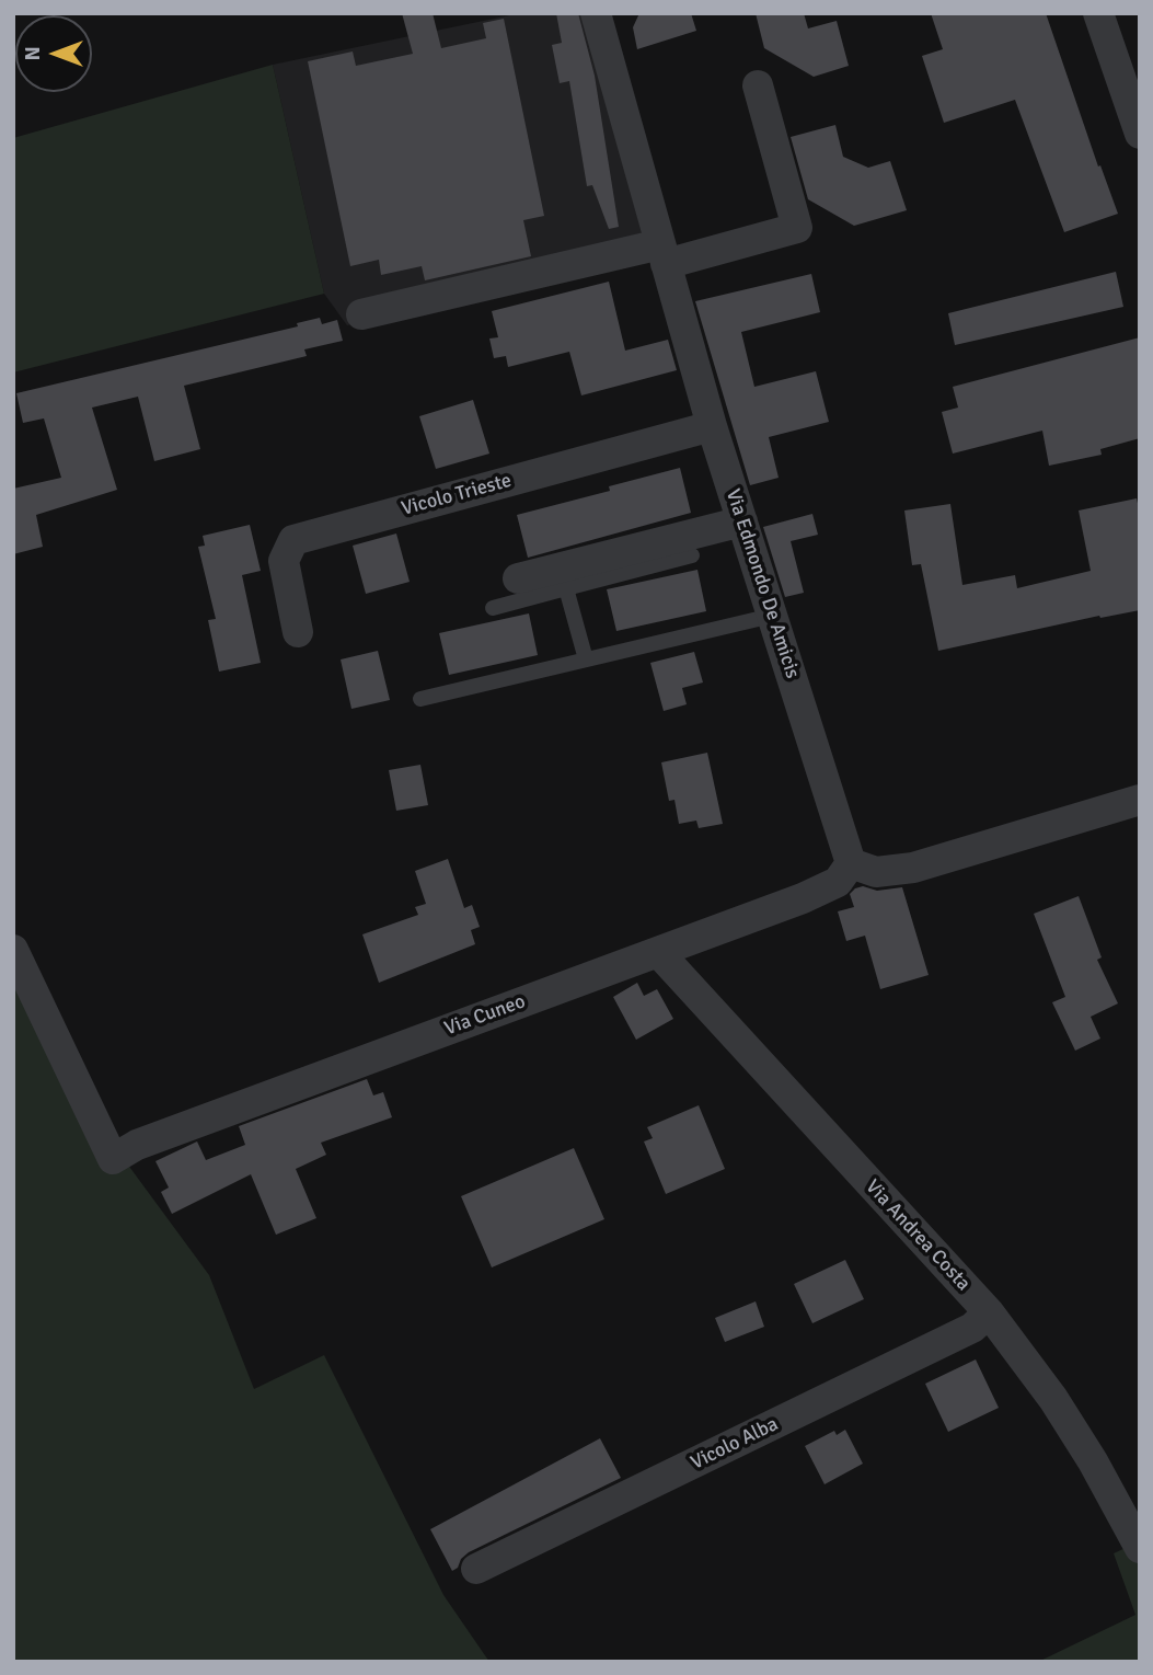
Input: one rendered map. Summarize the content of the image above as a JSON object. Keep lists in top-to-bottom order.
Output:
{
  "streets": {
    "street": [
      "Vicolo Trieste",
      "Via Edmondo De Amicis",
      "Via Cuneo",
      "Via Andrea Costa",
      "Vicolo Alba"
    ]
  },
  "crossings": [
    ["Vicolo Trieste", "Via Edmondo De Amicis"],
    ["Via Edmondo De Amicis", "Via Cuneo"],
    ["Via Cuneo", "Via Andrea Costa"],
    ["Via Andrea Costa", "Vicolo Alba"]
  ],
  "north": "left"
}
